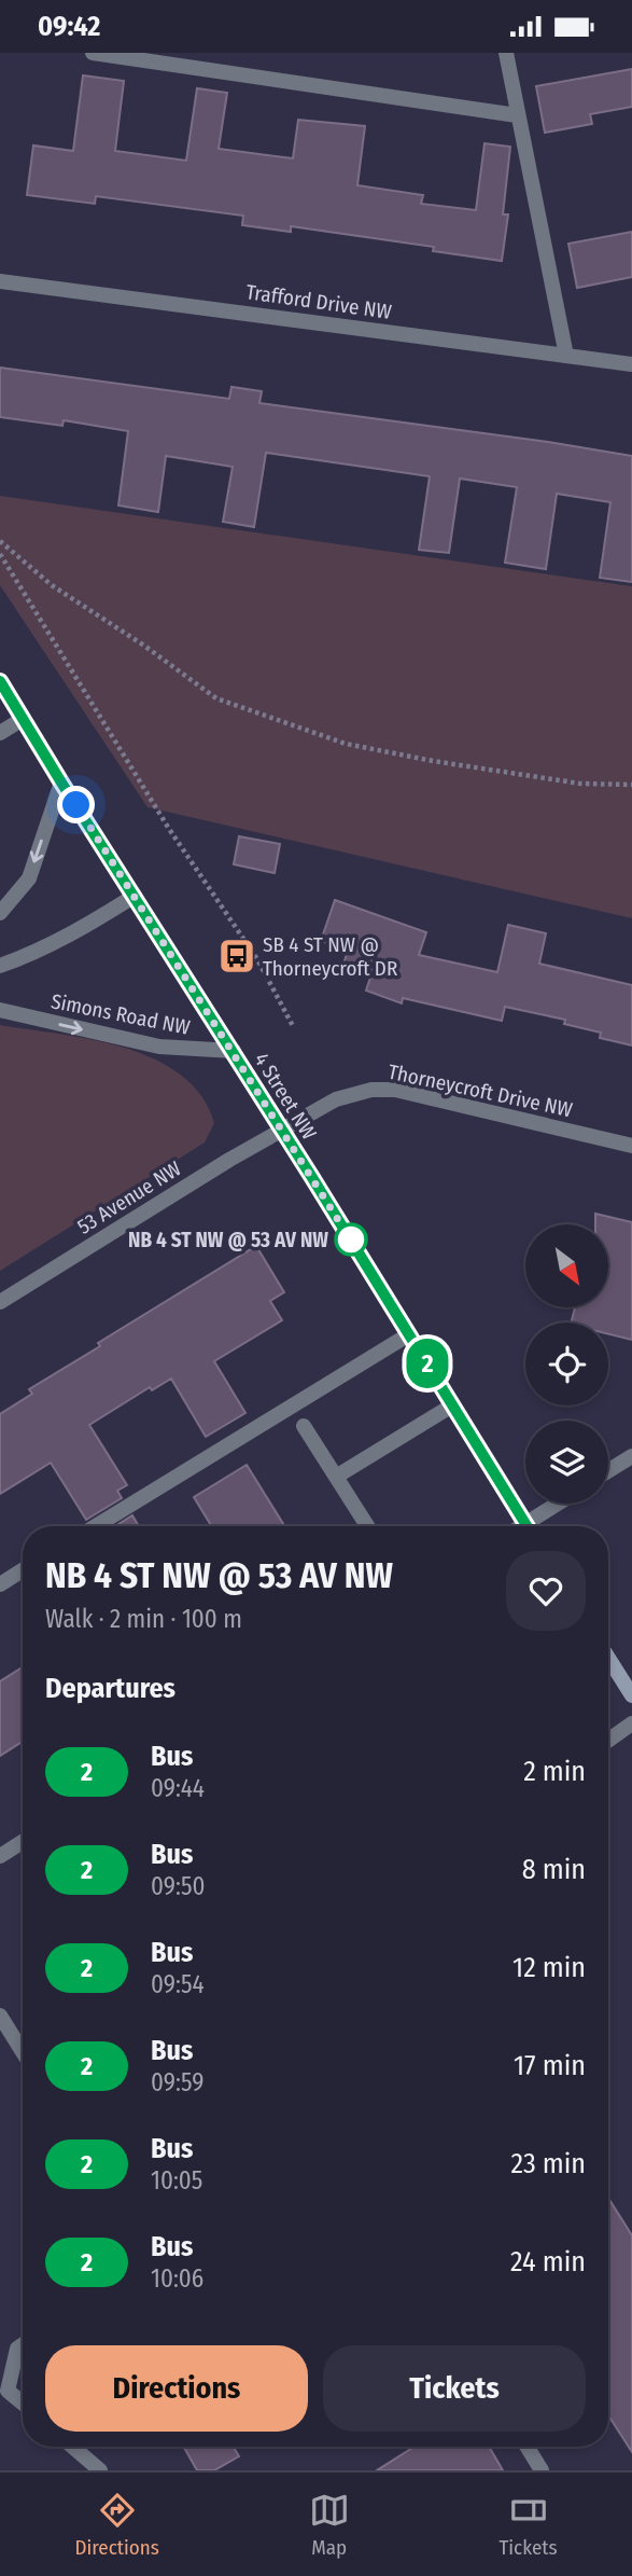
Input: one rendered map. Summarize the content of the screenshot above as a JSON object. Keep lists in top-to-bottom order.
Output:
{
  "streets": {
    "main road": ["4 Street NW"],
    "street": [
      "Trafford Drive NW",
      "Simons Road NW",
      "Thorneycroft Drive NW",
      "53 Avenue NW"
    ]
  },
  "crossings": [
    ["Simons Road NW", "4 Street NW"],
    ["Thorneycroft Drive NW", "4 Street NW"],
    ["Thorneycroft Drive NW", "53 Avenue NW"],
    ["4 Street NW", "53 Avenue NW"]
  ],
  "one_way": ["Simons Road NW"],
  "places": {
    "bus stop": ["SB 4 ST NW @ Thorneycroft DR"],
    "other": ["NB 4 ST NW @ 53 AV NW"]
  },
  "lines": ["bus line 2"],
  "north": "bottom right",
  "page": {
    "status": "09:42",
    "on_map": "2",
    "heading": [
      ["NB 4 ST NW @ 53 AV NW", "Walk · 2 min · 100 m"],
      "Departures"
    ],
    "list": [
      {
        "mark": "2",
        "name": "Bus",
        "note": "09:44",
        "value": "2 min"
      },
      {
        "mark": "2",
        "name": "Bus",
        "note": "09:50",
        "value": "8 min"
      },
      {
        "mark": "2",
        "name": "Bus",
        "note": "09:54",
        "value": "12 min"
      },
      {
        "mark": "2",
        "name": "Bus",
        "note": "09:59",
        "value": "17 min"
      },
      {
        "mark": "2",
        "name": "Bus",
        "note": "10:05",
        "value": "23 min"
      },
      {
        "mark": "2",
        "name": "Bus",
        "note": "10:06",
        "value": "24 min"
      }
    ],
    "buttons": ["Directions", "Tickets"],
    "tabs": ["Directions", "Map", "Tickets"]
  }
}
